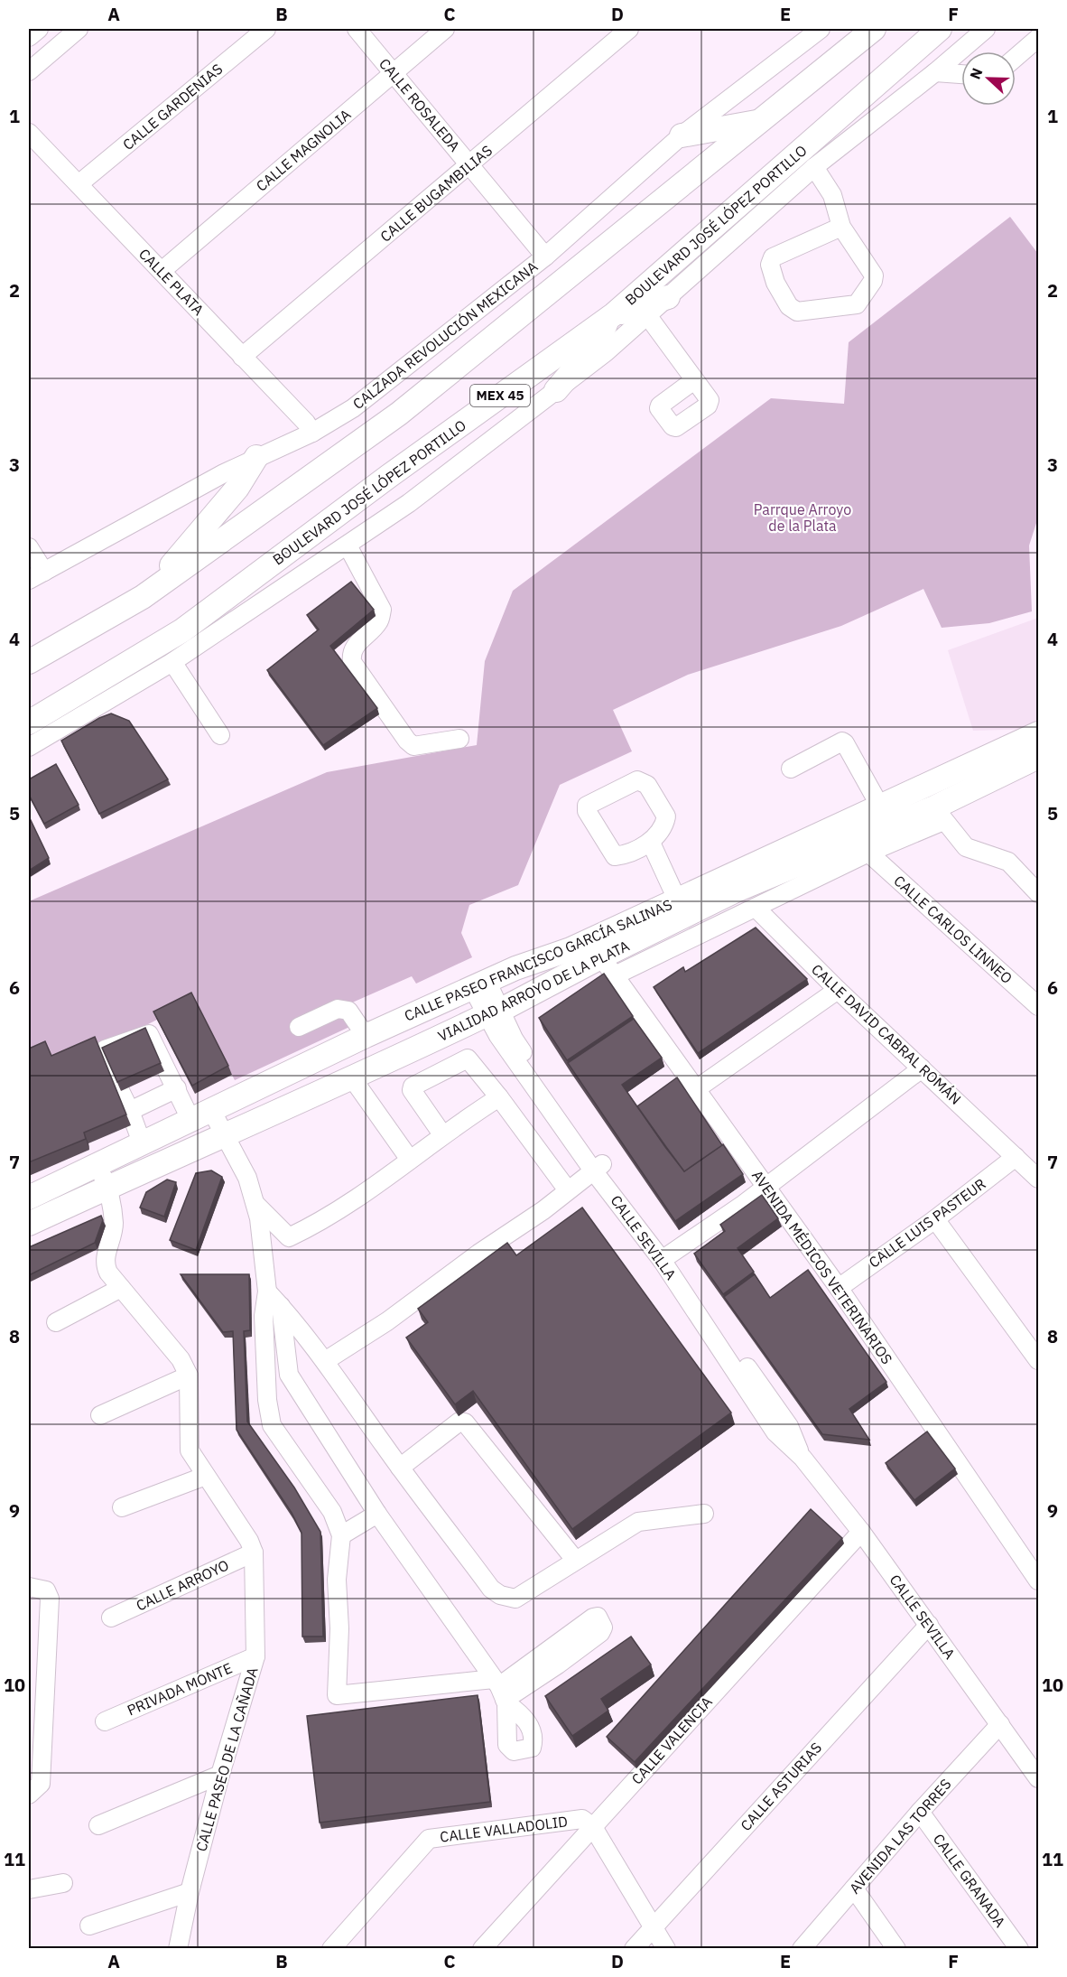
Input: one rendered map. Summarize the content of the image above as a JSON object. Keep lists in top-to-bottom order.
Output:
{
  "streets": {
    "main road": [
      "BOULEVARD JOSÉ LÓPEZ PORTILLO",
      "MEX 45",
      "CALLE PASEO FRANCISCO GARCÍA SALINAS",
      "VIALIDAD ARROYO DE LA PLATA"
    ],
    "street": [
      "CALLE ROSALEDA",
      "CALLE GARDENIAS",
      "CALLE MAGNOLIA",
      "CALLE BUGAMBILIAS",
      "CALLE PLATA",
      "CALZADA REVOLUCIÓN MEXICANA",
      "CALLE CARLOS LINNEO",
      "CALLE DAVID CABRAL ROMÁN",
      "CALLE LUIS PASTEUR",
      "CALLE SEVILLA",
      "AVENIDA MÉDICOS VETERINARIOS",
      "CALLE ARROYO",
      "PRIVADA MONTE",
      "CALLE VALENCIA",
      "CALLE PASEO DE LA CAÑADA",
      "CALLE ASTURIAS",
      "CALLE VALLADOLID",
      "AVENIDA LAS TORRES",
      "CALLE GRANADA"
    ]
  },
  "crossings": [
    ["CALLE ROSALEDA", "CALLE MAGNOLIA"],
    ["CALLE ROSALEDA", "CALLE BUGAMBILIAS"],
    ["CALLE ROSALEDA", "CALZADA REVOLUCIÓN MEXICANA"],
    ["CALLE GARDENIAS", "CALLE PLATA"],
    ["CALLE MAGNOLIA", "CALLE PLATA"],
    ["CALLE BUGAMBILIAS", "CALLE PLATA"],
    ["CALLE PLATA", "CALZADA REVOLUCIÓN MEXICANA"],
    ["CALLE PASEO FRANCISCO GARCÍA SALINAS", "VIALIDAD ARROYO DE LA PLATA"],
    ["CALLE PASEO FRANCISCO GARCÍA SALINAS", "CALLE SEVILLA"],
    ["CALLE PASEO FRANCISCO GARCÍA SALINAS", "AVENIDA MÉDICOS VETERINARIOS"],
    ["CALLE PASEO FRANCISCO GARCÍA SALINAS", "CALLE PASEO DE LA CAÑADA"],
    ["VIALIDAD ARROYO DE LA PLATA", "CALLE SEVILLA"],
    ["VIALIDAD ARROYO DE LA PLATA", "AVENIDA MÉDICOS VETERINARIOS"],
    ["VIALIDAD ARROYO DE LA PLATA", "CALLE PASEO DE LA CAÑADA"],
    ["CALLE DAVID CABRAL ROMÁN", "CALLE LUIS PASTEUR"],
    ["CALLE LUIS PASTEUR", "AVENIDA MÉDICOS VETERINARIOS"],
    ["CALLE SEVILLA", "CALLE VALENCIA"],
    ["CALLE SEVILLA", "CALLE ASTURIAS"],
    ["CALLE SEVILLA", "AVENIDA LAS TORRES"],
    ["CALLE ARROYO", "CALLE PASEO DE LA CAÑADA"],
    ["PRIVADA MONTE", "CALLE PASEO DE LA CAÑADA"],
    ["CALLE VALENCIA", "CALLE VALLADOLID"],
    ["AVENIDA LAS TORRES", "CALLE GRANADA"]
  ],
  "parks": ["Parrque Arroyo de la Plata"],
  "north": "left",
  "grid": {
    "columns": [
      "A",
      "B",
      "C",
      "D",
      "E",
      "F"
    ],
    "rows": [
      "1",
      "2",
      "3",
      "4",
      "5",
      "6",
      "7",
      "8",
      "9",
      "10",
      "11"
    ]
  }
}
